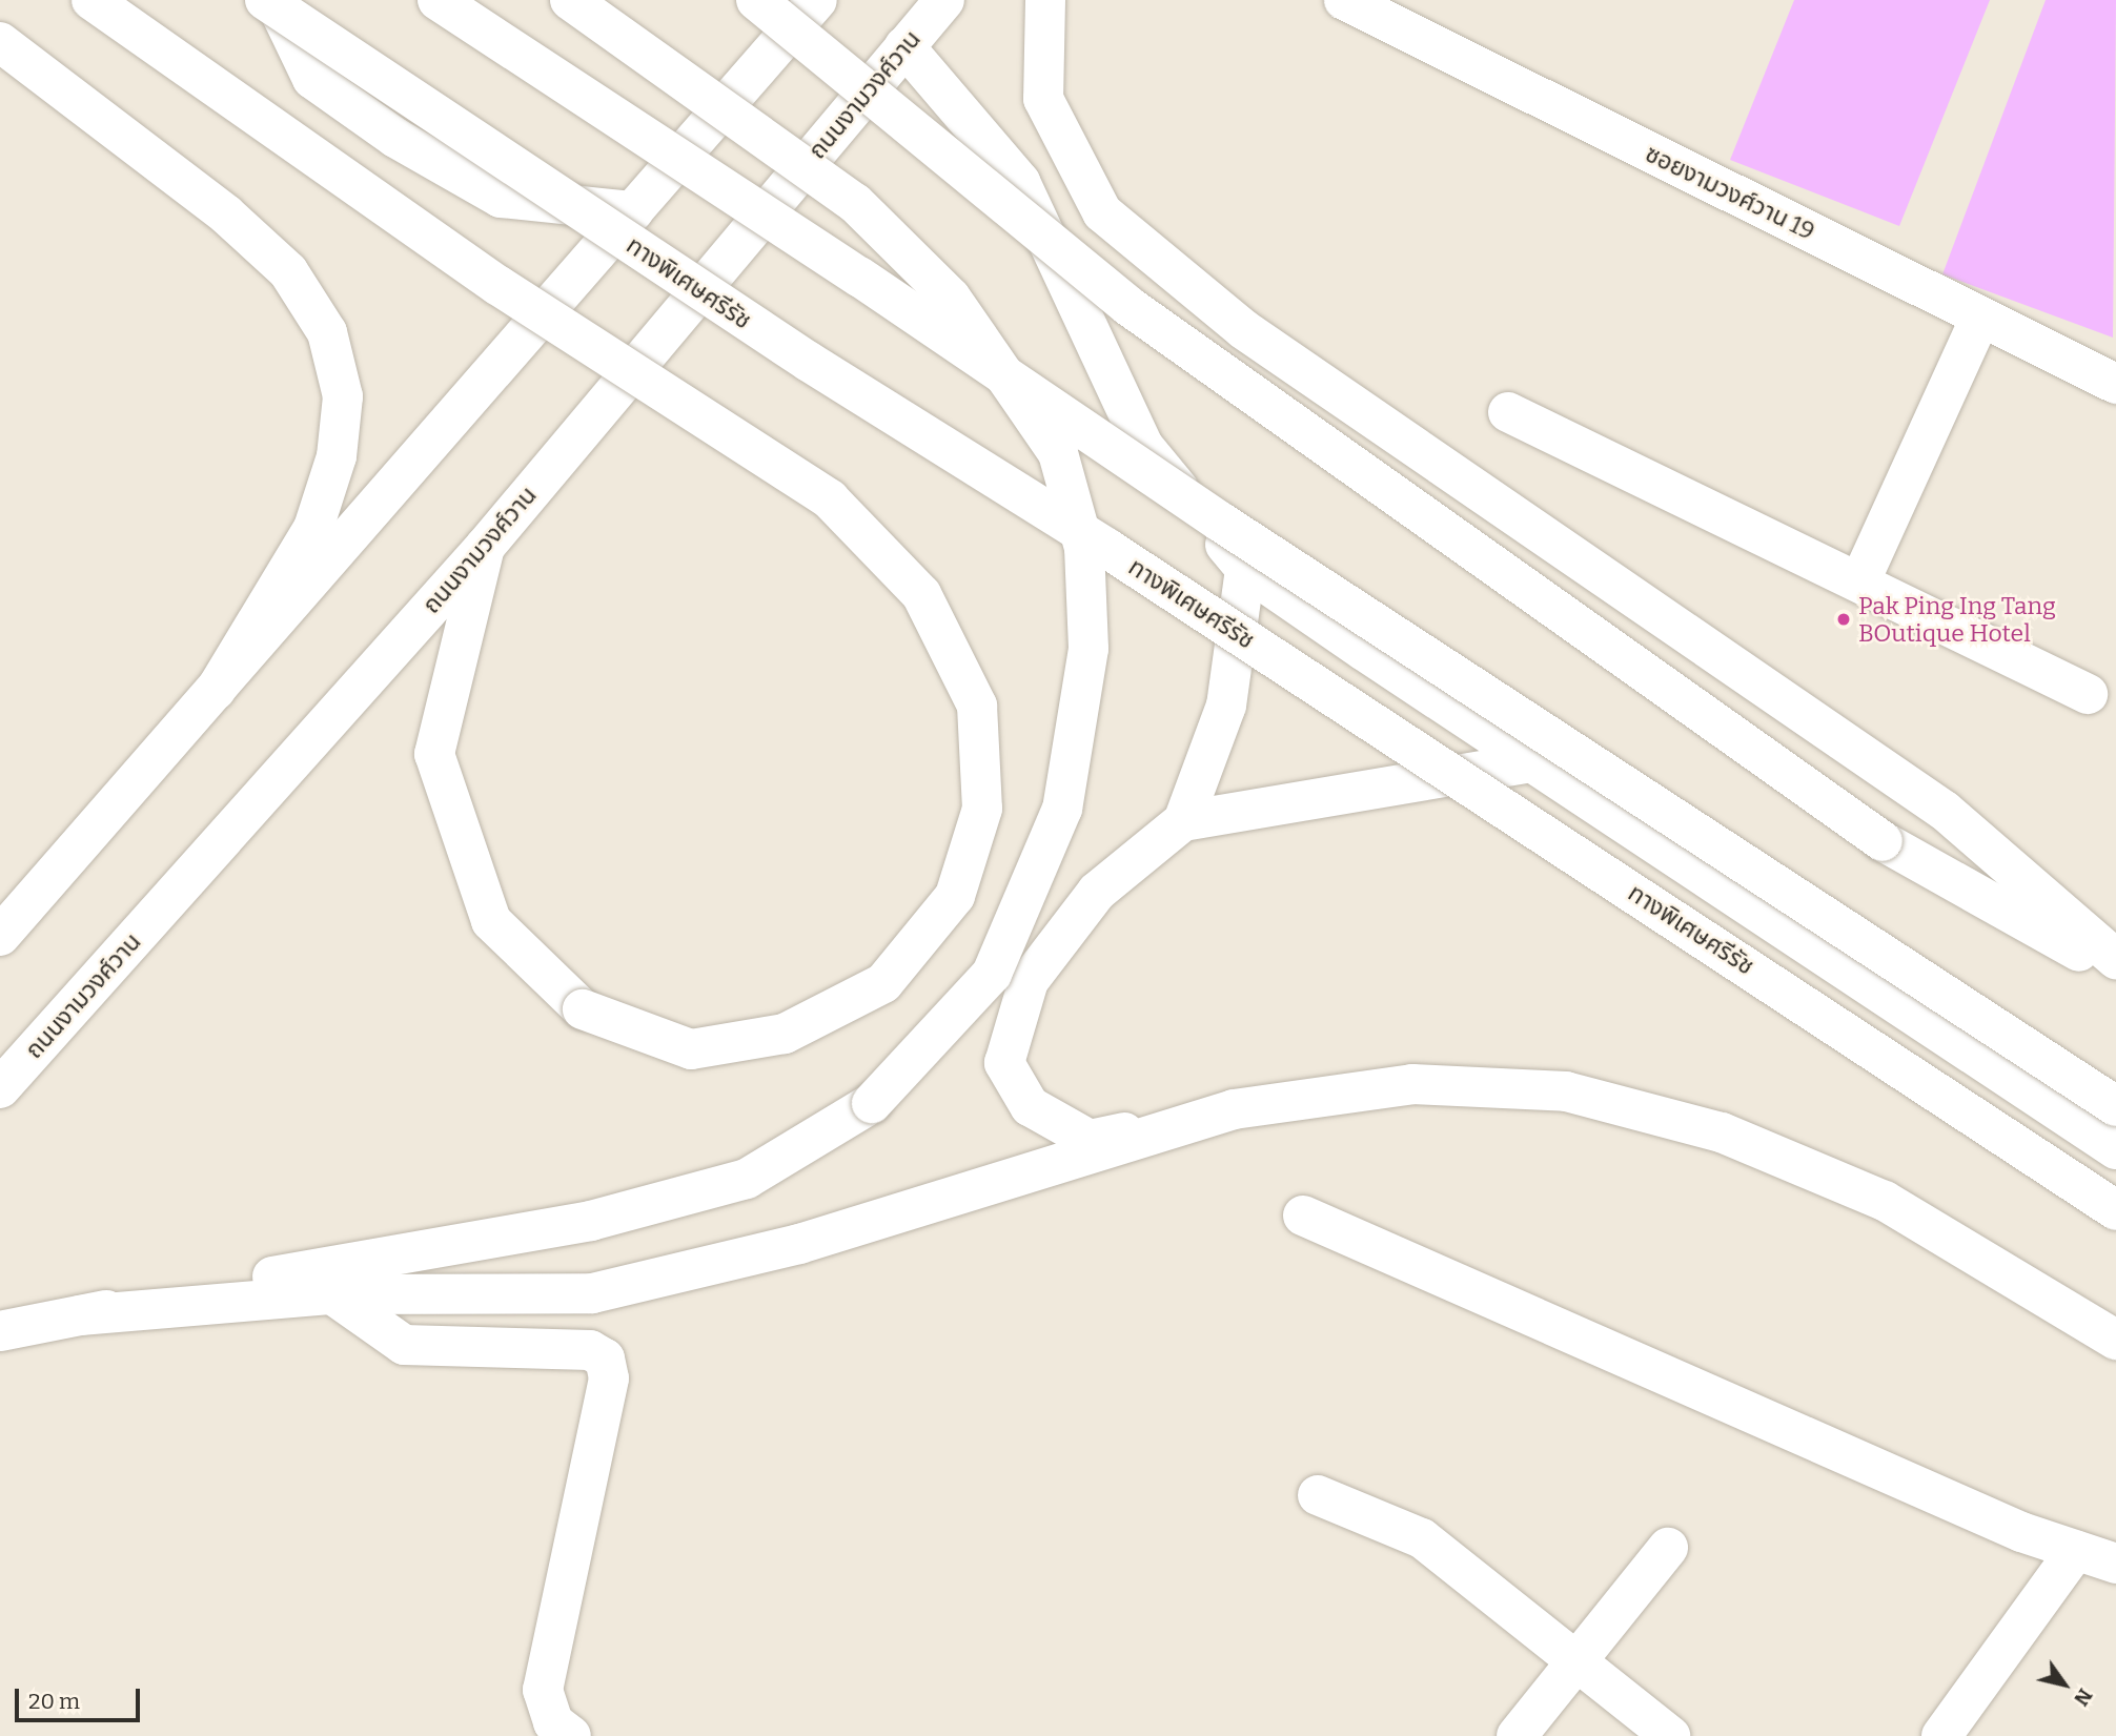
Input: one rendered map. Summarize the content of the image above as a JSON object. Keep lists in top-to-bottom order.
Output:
{
  "streets": {
    "main road": ["ถนนงามวงศ์วาน", "ซอยงามวงศ์วาน 19", "ทางพิเศษศรีรัช"]
  },
  "places": ["Pak Ping Ing Tang BOutique Hotel"],
  "scale_bar": "20 m",
  "north": "bottom right"
}
